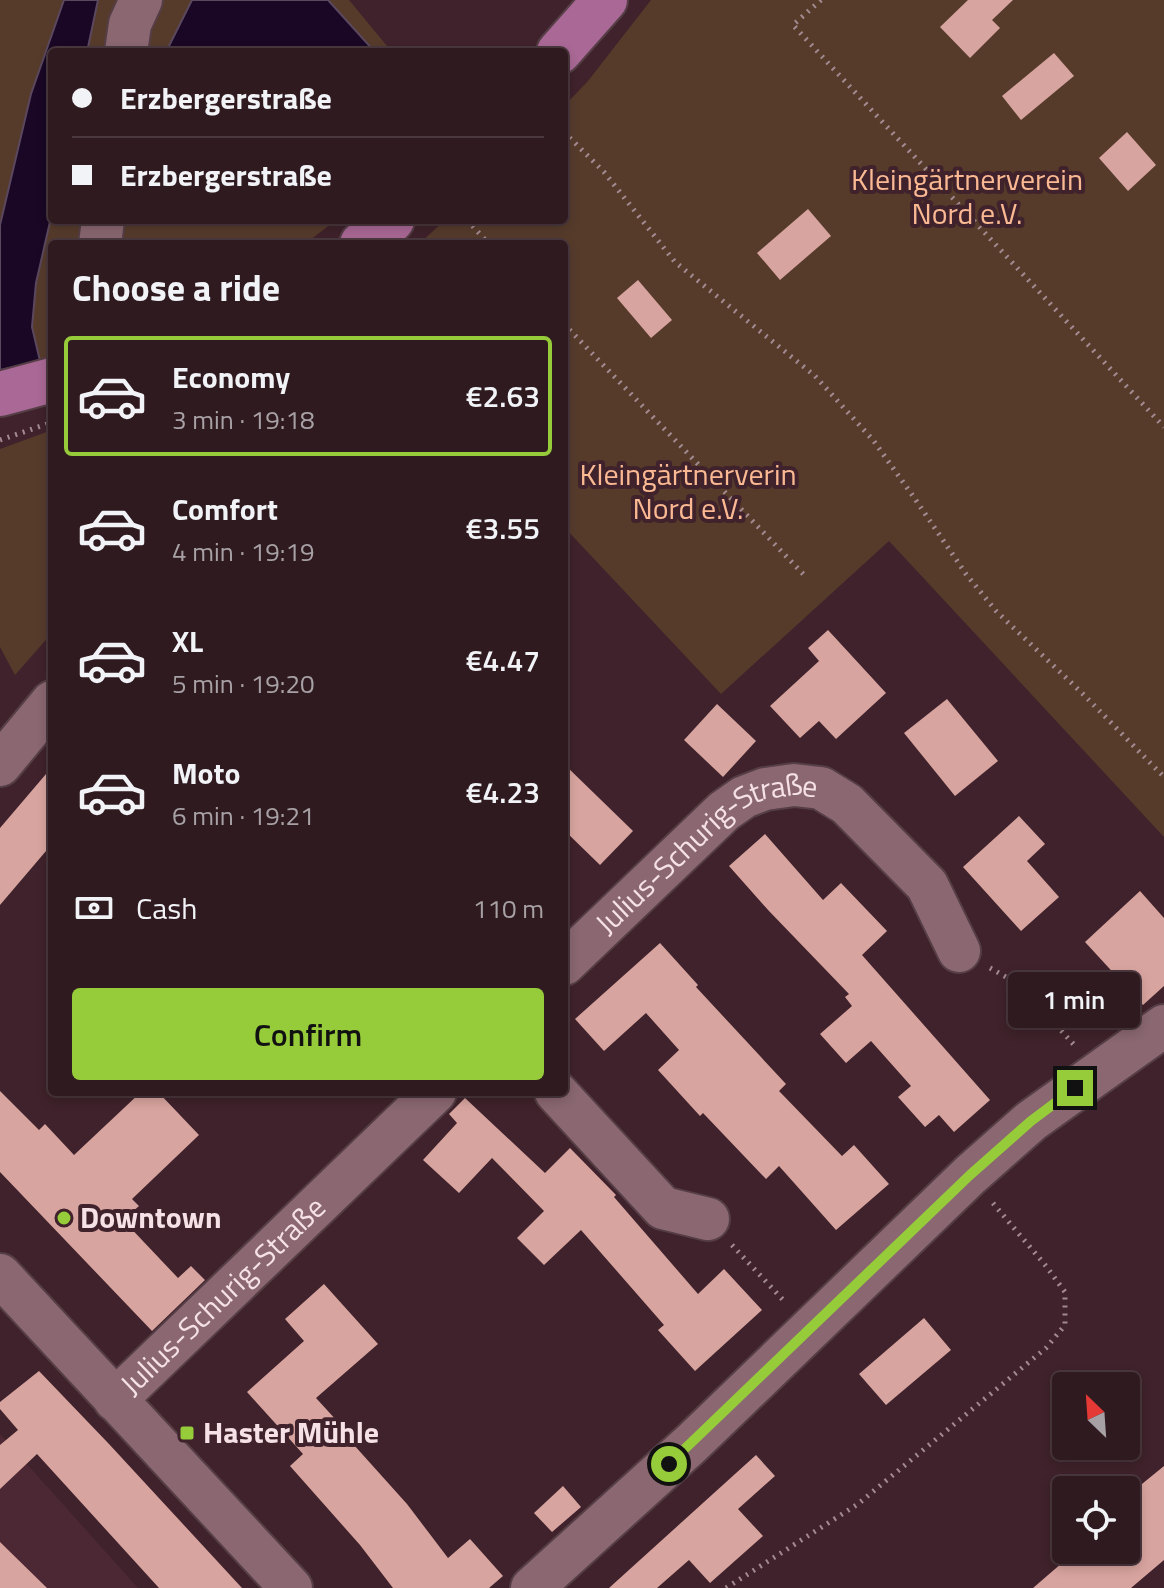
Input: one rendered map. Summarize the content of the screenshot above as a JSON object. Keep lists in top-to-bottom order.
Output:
{
  "streets": {
    "street": ["Julius-Schurig-Straße"]
  },
  "parks": ["Kleingärtnerverein Nord e.V.", "Kleingärtnerverin Nord e.V."],
  "places": {
    "other": ["Downtown"],
    "transit": ["Haster Mühle"]
  },
  "north": "top left",
  "page": {
    "banner": ["Erzbergerstraße", "Erzbergerstraße"],
    "heading": "Choose a ride",
    "list": [
      {
        "name": "Economy",
        "note": "3 min · 19:18",
        "value": "€2.63"
      },
      {
        "name": "Comfort",
        "note": "4 min · 19:19",
        "value": "€3.55"
      },
      {
        "name": "XL",
        "note": "5 min · 19:20",
        "value": "€4.47"
      },
      {
        "name": "Moto",
        "note": "6 min · 19:21",
        "value": "€4.23"
      }
    ],
    "pay": ["Cash", "110 m"],
    "bubble": "1 min",
    "buttons": "Confirm"
  }
}
